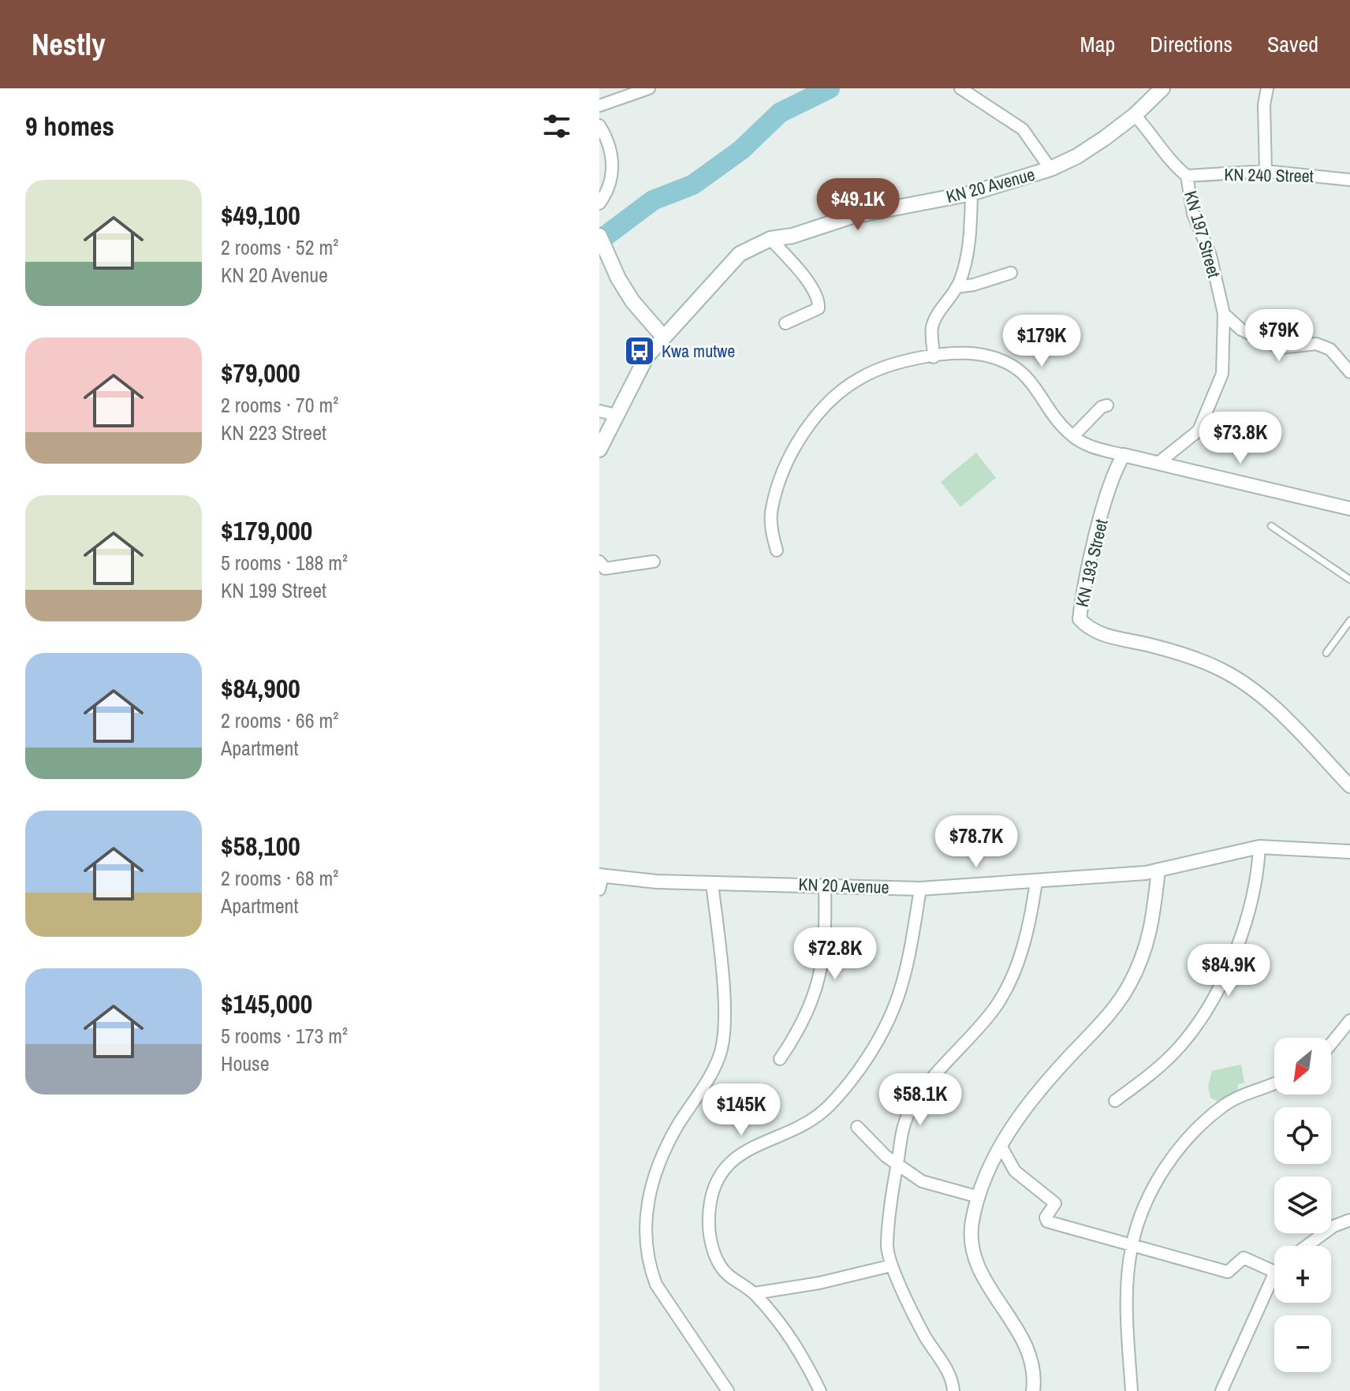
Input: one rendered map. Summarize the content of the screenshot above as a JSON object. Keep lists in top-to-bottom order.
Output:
{
  "streets": {
    "main road": ["KN 20 Avenue"],
    "street": ["KN 240 Street", "KN 197 Street", "KN 193 Street"]
  },
  "crossings": [
    ["KN 240 Street", "KN 197 Street"],
    ["KN 20 Avenue", "KN 197 Street"]
  ],
  "places": {
    "bus stop": ["Kwa mutwe"]
  },
  "north": "bottom left",
  "page": {
    "header": "Nestly",
    "nav": ["Map", "Directions", "Saved"],
    "heading": "9 homes",
    "list": [
      {
        "name": "$49,100",
        "note": "2 rooms · 52 m² · KN 20 Avenue"
      },
      {
        "name": "$79,000",
        "note": "2 rooms · 70 m² · KN 223 Street"
      },
      {
        "name": "$179,000",
        "note": "5 rooms · 188 m² · KN 199 Street"
      },
      {
        "name": "$84,900",
        "note": "2 rooms · 66 m² · Apartment"
      },
      {
        "name": "$58,100",
        "note": "2 rooms · 68 m² · Apartment"
      },
      {
        "name": "$145,000",
        "note": "5 rooms · 173 m² · House"
      }
    ],
    "price": [
      "$49.1K",
      "$79K",
      "$179K",
      "$73.8K",
      "$78.7K",
      "$72.8K",
      "$84.9K",
      "$58.1K",
      "$145K"
    ],
    "map_buttons": ["+", "−"]
  }
}
